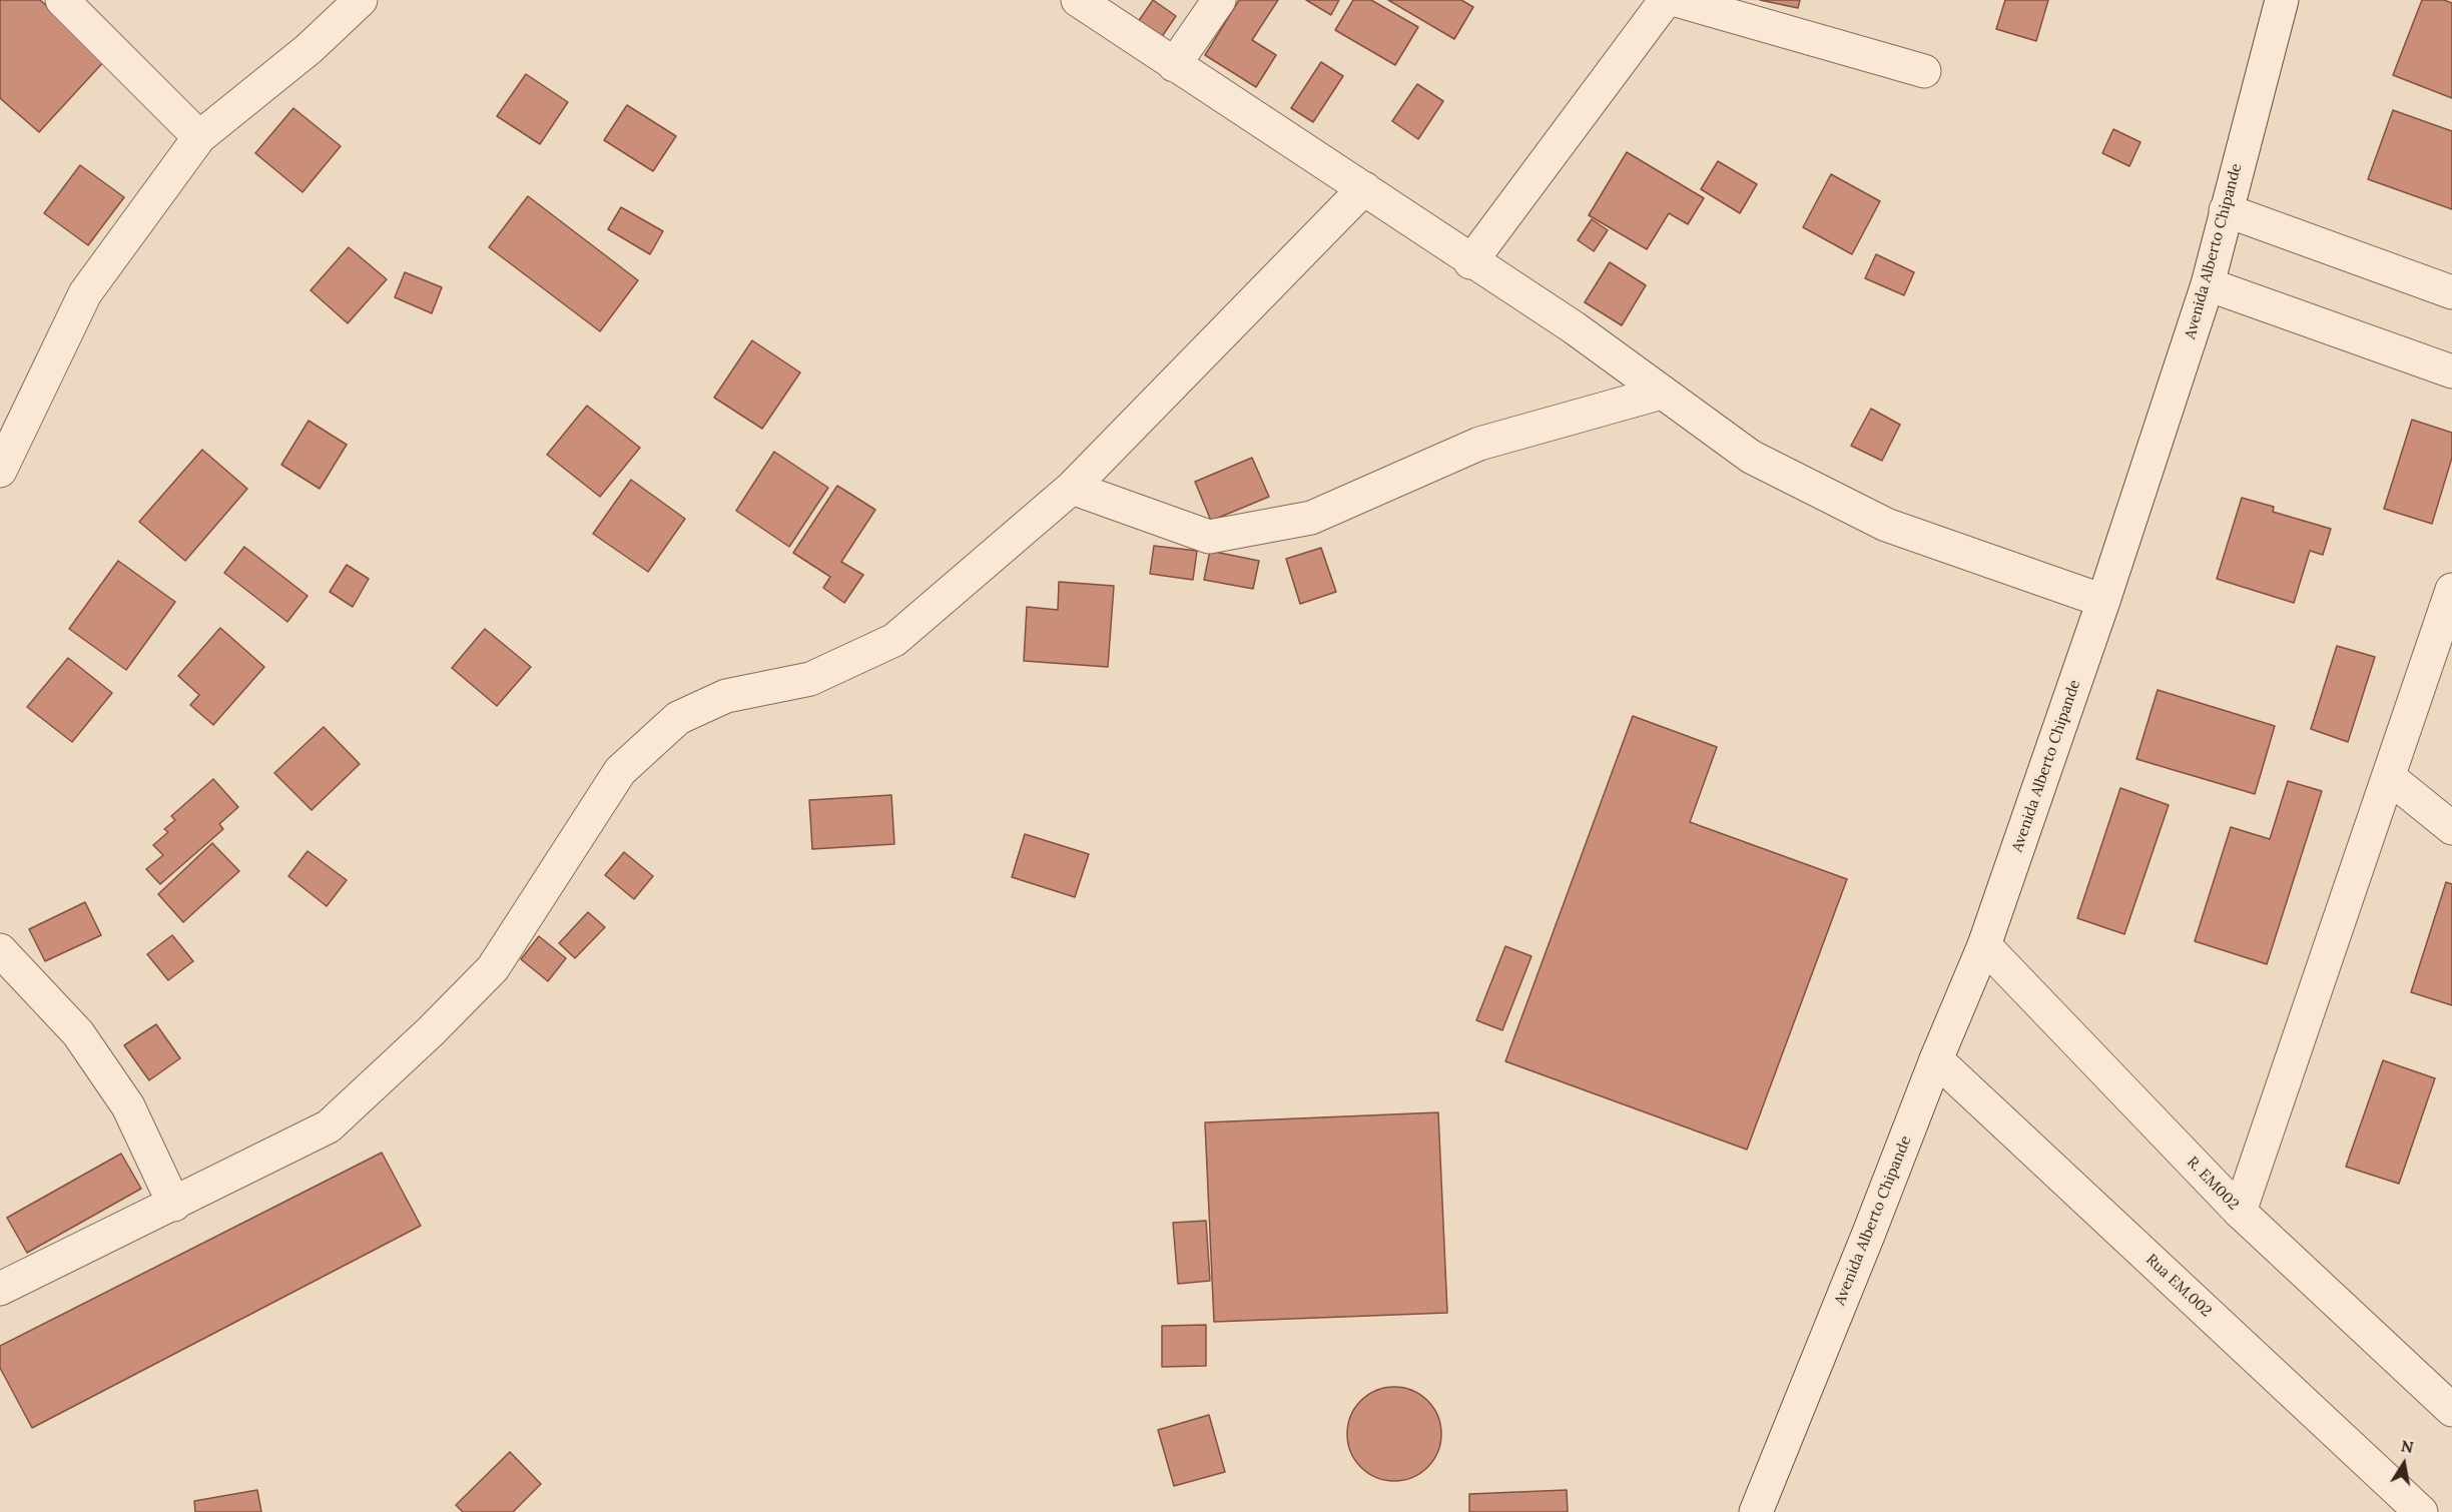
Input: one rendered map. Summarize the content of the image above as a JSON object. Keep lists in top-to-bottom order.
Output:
{
  "streets": {
    "street": ["Avenida Alberto Chipande", "R. EM002", "Rua EM.002"]
  },
  "crossings": [
    ["Avenida Alberto Chipande", "R. EM002"],
    ["Avenida Alberto Chipande", "Rua EM.002"]
  ],
  "north": "top"
}
